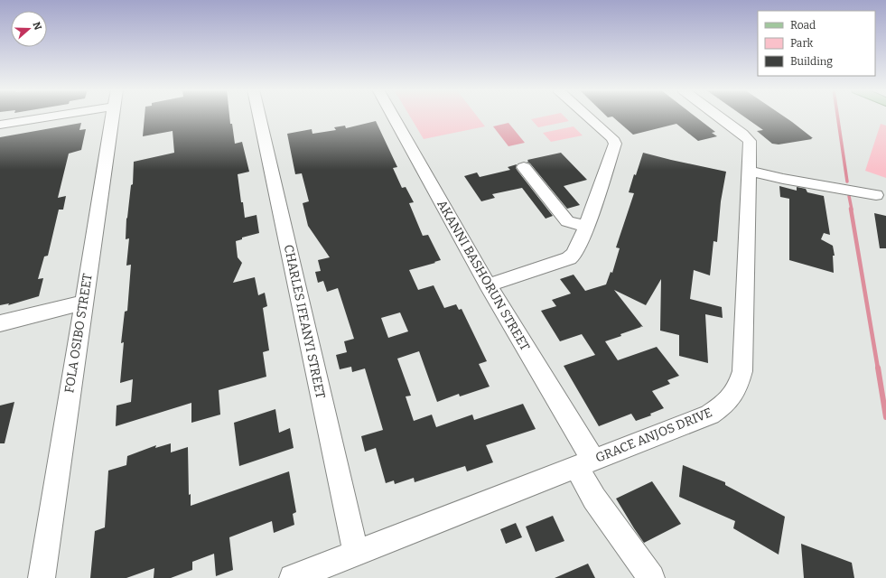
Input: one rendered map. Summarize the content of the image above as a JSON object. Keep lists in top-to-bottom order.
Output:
{
  "streets": {
    "street": [
      "AKANNI BASHORUN STREET",
      "CHARLES IFEANYI STREET",
      "FOLA OSIBO STREET",
      "GRACE ANJOS DRIVE"
    ]
  },
  "crossings": [
    ["AKANNI BASHORUN STREET", "GRACE ANJOS DRIVE"],
    ["CHARLES IFEANYI STREET", "GRACE ANJOS DRIVE"]
  ],
  "legend": ["Road", "Park", "Building"],
  "north": "right"
}
